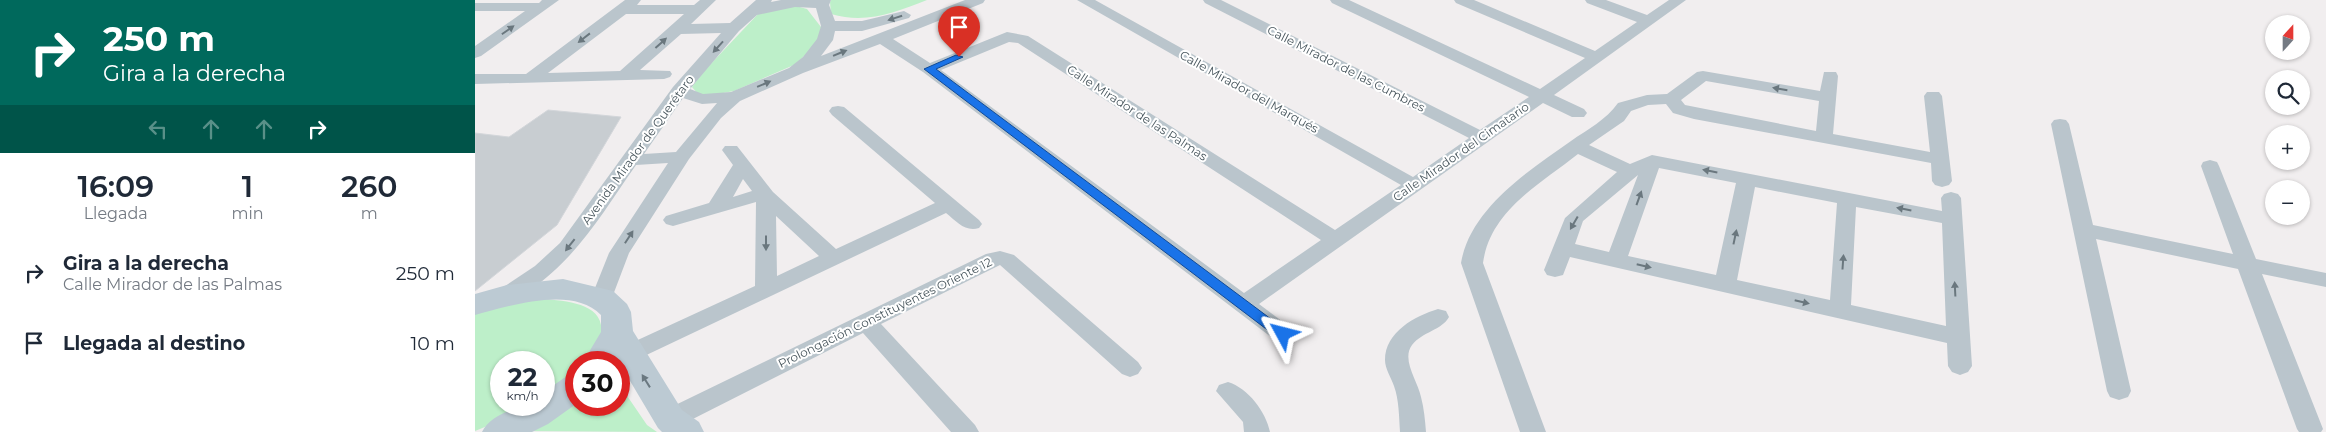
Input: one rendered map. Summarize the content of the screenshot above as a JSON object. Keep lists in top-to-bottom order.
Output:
{
  "streets": {
    "street": [
      "Calle Mirador de las Cumbres",
      "Calle Mirador del Marqués",
      "Calle Mirador de las Palmas",
      "Avenida Mirador de Querétaro",
      "Calle Mirador del Cimatario",
      "Prolongación Constituyentes Oriente 12"
    ]
  },
  "crossings": [
    ["Calle Mirador de las Cumbres", "Calle Mirador del Cimatario"],
    ["Calle Mirador del Marqués", "Calle Mirador del Cimatario"],
    ["Calle Mirador de las Palmas", "Calle Mirador del Cimatario"]
  ],
  "north": "top",
  "page": {
    "turn": ["250 m", "Gira a la derecha"],
    "map_buttons": ["+", "−"],
    "eta": [
      "16:09",
      "Llegada",
      "1",
      "min",
      "260",
      "m"
    ],
    "list": [
      {
        "name": "Gira a la derecha",
        "note": "Calle Mirador de las Palmas",
        "value": "250 m"
      },
      {
        "name": "Llegada al destino",
        "value": "10 m"
      }
    ],
    "speed": "22 km/h",
    "limit": "30"
  }
}
